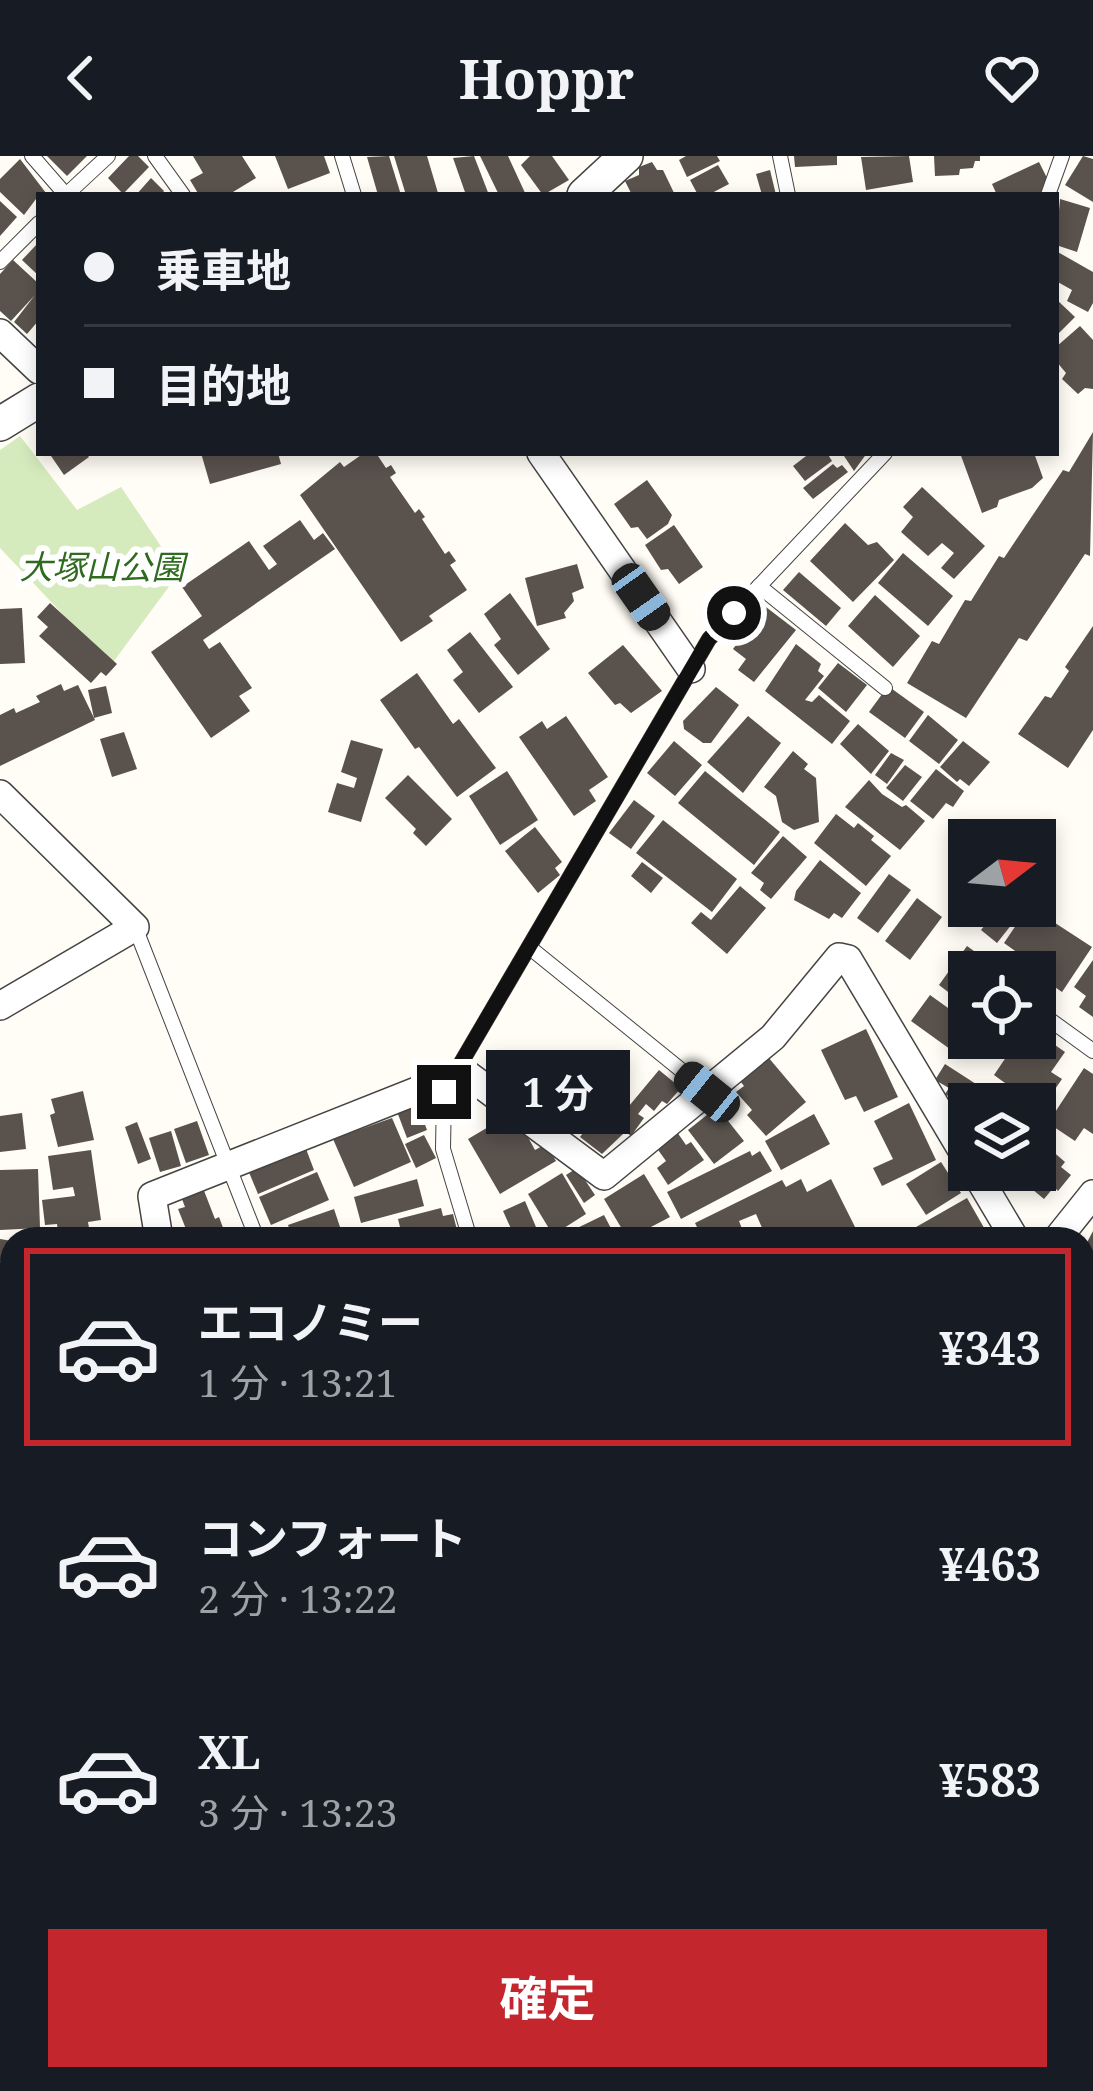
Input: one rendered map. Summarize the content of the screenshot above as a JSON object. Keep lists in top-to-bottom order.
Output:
{
  "parks": ["大塚山公園"],
  "north": "right",
  "page": {
    "header": "Hoppr",
    "banner": ["乗車地", "目的地"],
    "bubble": "1 分",
    "list": [
      {
        "name": "エコノミー",
        "note": "1 分 · 13:21",
        "value": "¥343"
      },
      {
        "name": "コンフォート",
        "note": "2 分 · 13:22",
        "value": "¥463"
      },
      {
        "name": "XL",
        "note": "3 分 · 13:23",
        "value": "¥583"
      }
    ],
    "buttons": "確定"
  }
}
